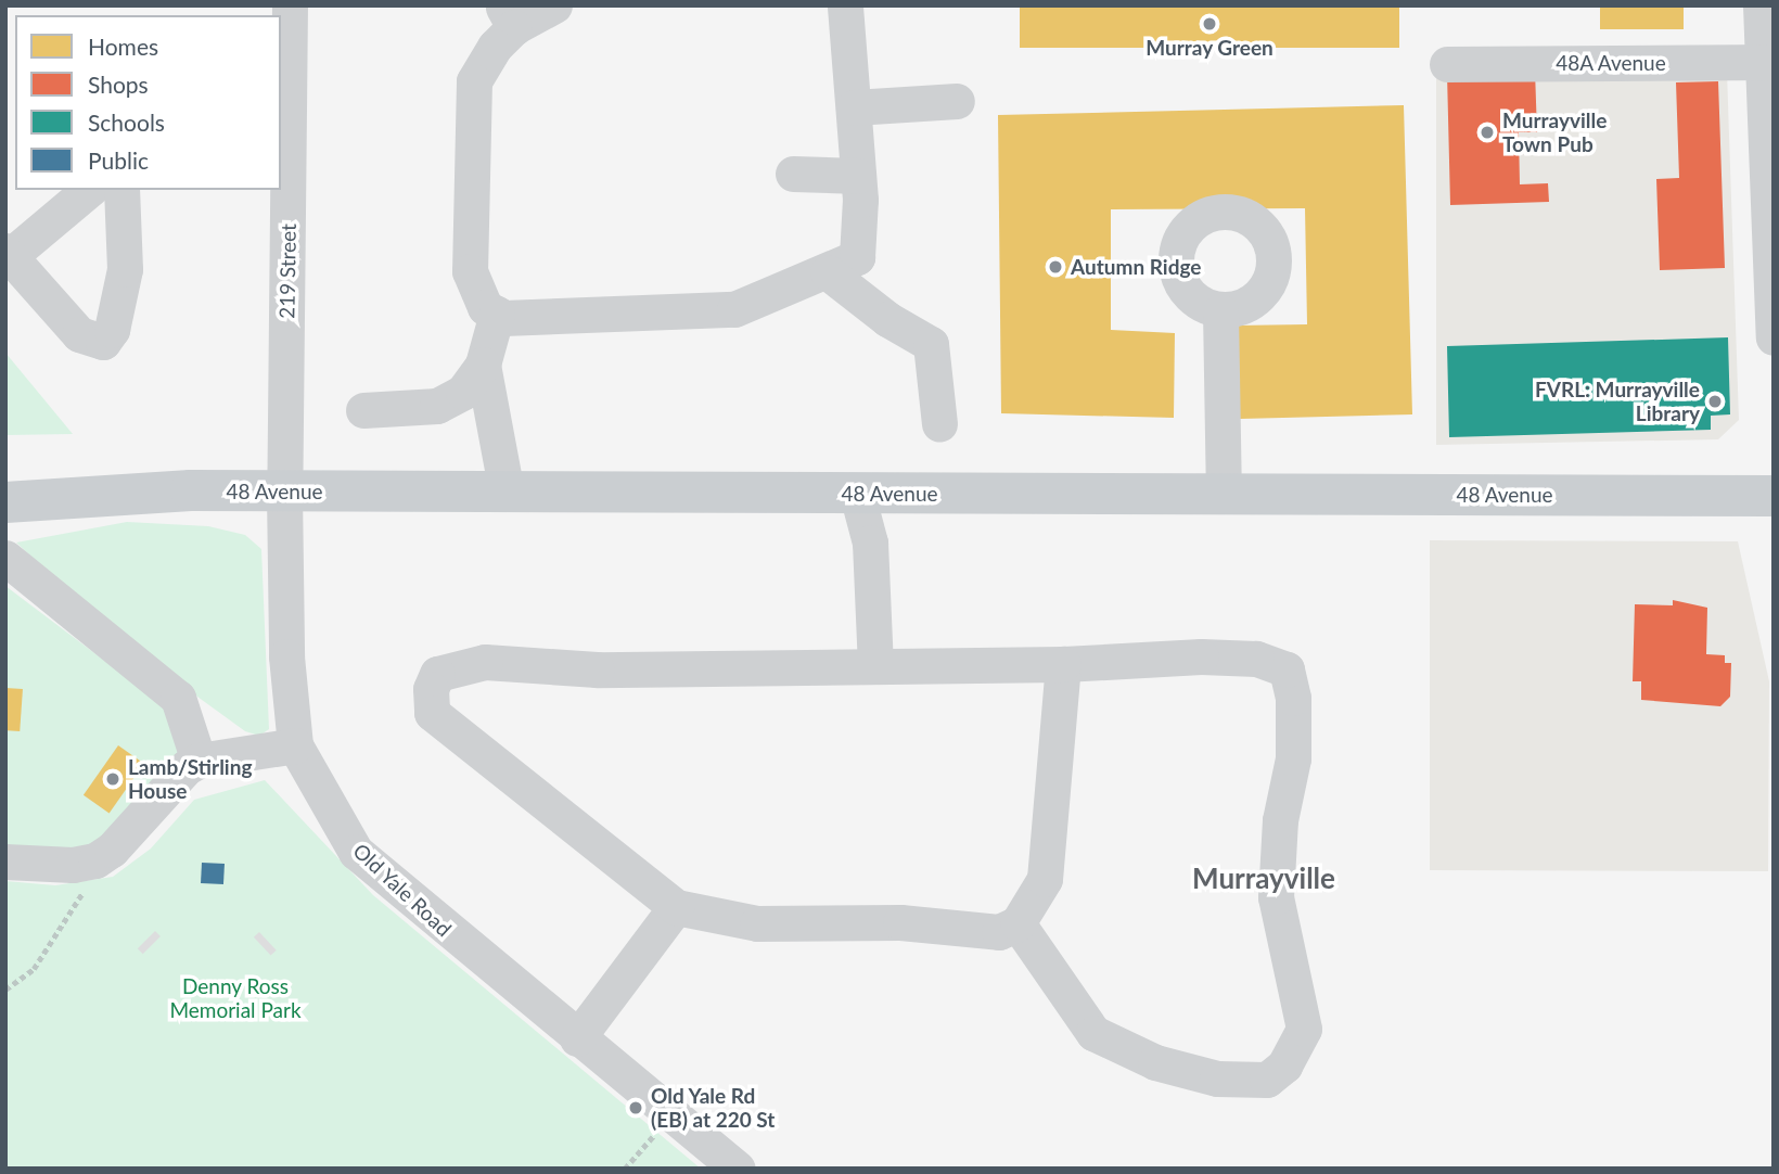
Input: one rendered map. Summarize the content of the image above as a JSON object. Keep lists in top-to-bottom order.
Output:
{
  "streets": {
    "main road": ["48 Avenue"],
    "street": ["48A Avenue", "219 Street", "Old Yale Road"]
  },
  "crossings": [
    ["219 Street", "48 Avenue"],
    ["219 Street", "Old Yale Road"],
    ["48 Avenue", "Old Yale Road"]
  ],
  "districts": ["Murrayville"],
  "parks": ["Denny Ross Memorial Park"],
  "places": [
    "Murray Green",
    "Murrayville Town Pub",
    "Autumn Ridge",
    "FVRL: Murrayville Library",
    "Lamb/Stirling House",
    "Old Yale Rd (EB) at 220 St"
  ],
  "legend": [
    "Homes",
    "Shops",
    "Schools",
    "Public"
  ]
}
